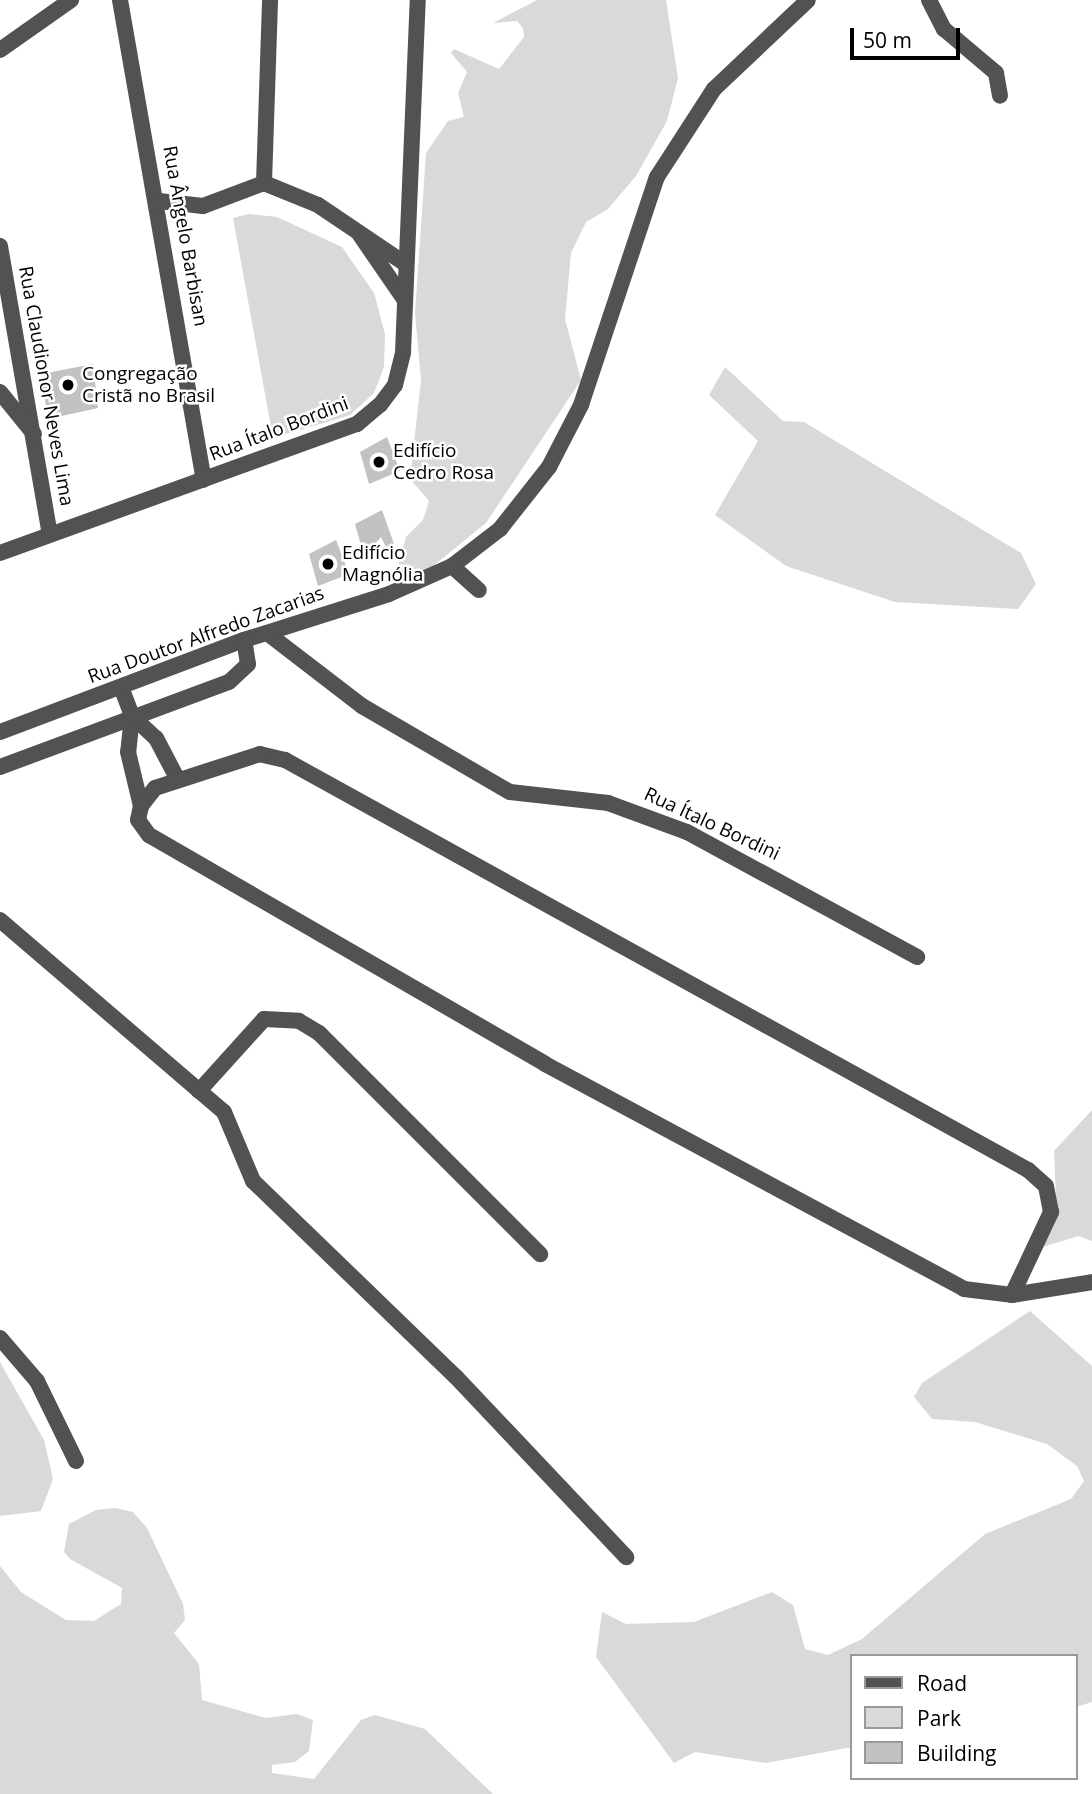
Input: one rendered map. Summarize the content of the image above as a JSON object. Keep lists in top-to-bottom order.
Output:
{
  "streets": {
    "street": [
      "Rua Ângelo Barbisan",
      "Rua Claudionor Neves Lima",
      "Rua Ítalo Bordini",
      "Rua Doutor Alfredo Zacarias"
    ]
  },
  "crossings": [
    ["Rua Ângelo Barbisan", "Rua Ítalo Bordini"],
    ["Rua Claudionor Neves Lima", "Rua Ítalo Bordini"],
    ["Rua Ítalo Bordini", "Rua Doutor Alfredo Zacarias"]
  ],
  "places": ["Congregação Cristã no Brasil", "Edifício Cedro Rosa", "Edifício Magnólia"],
  "legend": ["Road", "Park", "Building"],
  "scale_bar": "50 m"
}
